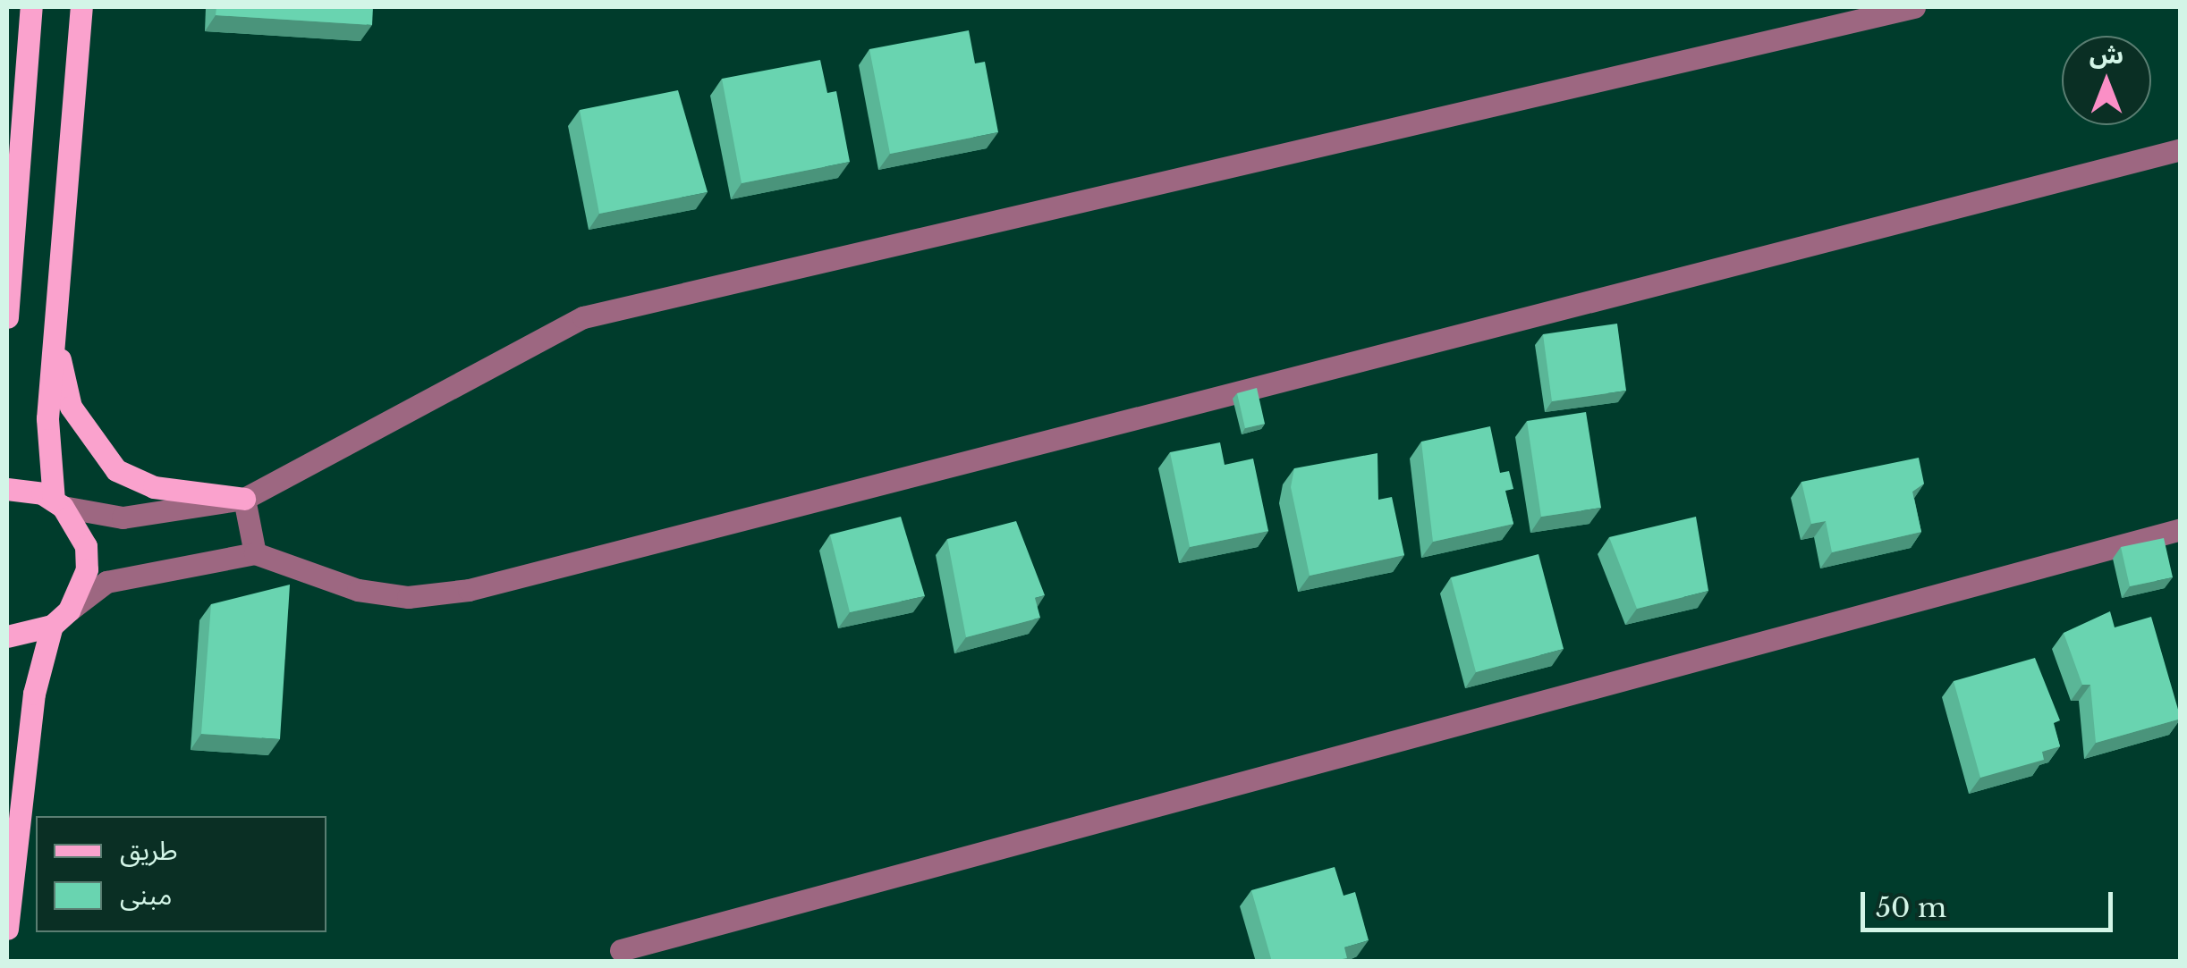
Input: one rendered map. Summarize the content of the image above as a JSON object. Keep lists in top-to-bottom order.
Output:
{
  "legend": ["طريق", "مبنى"],
  "scale_bar": "50 m",
  "north": "top"
}
